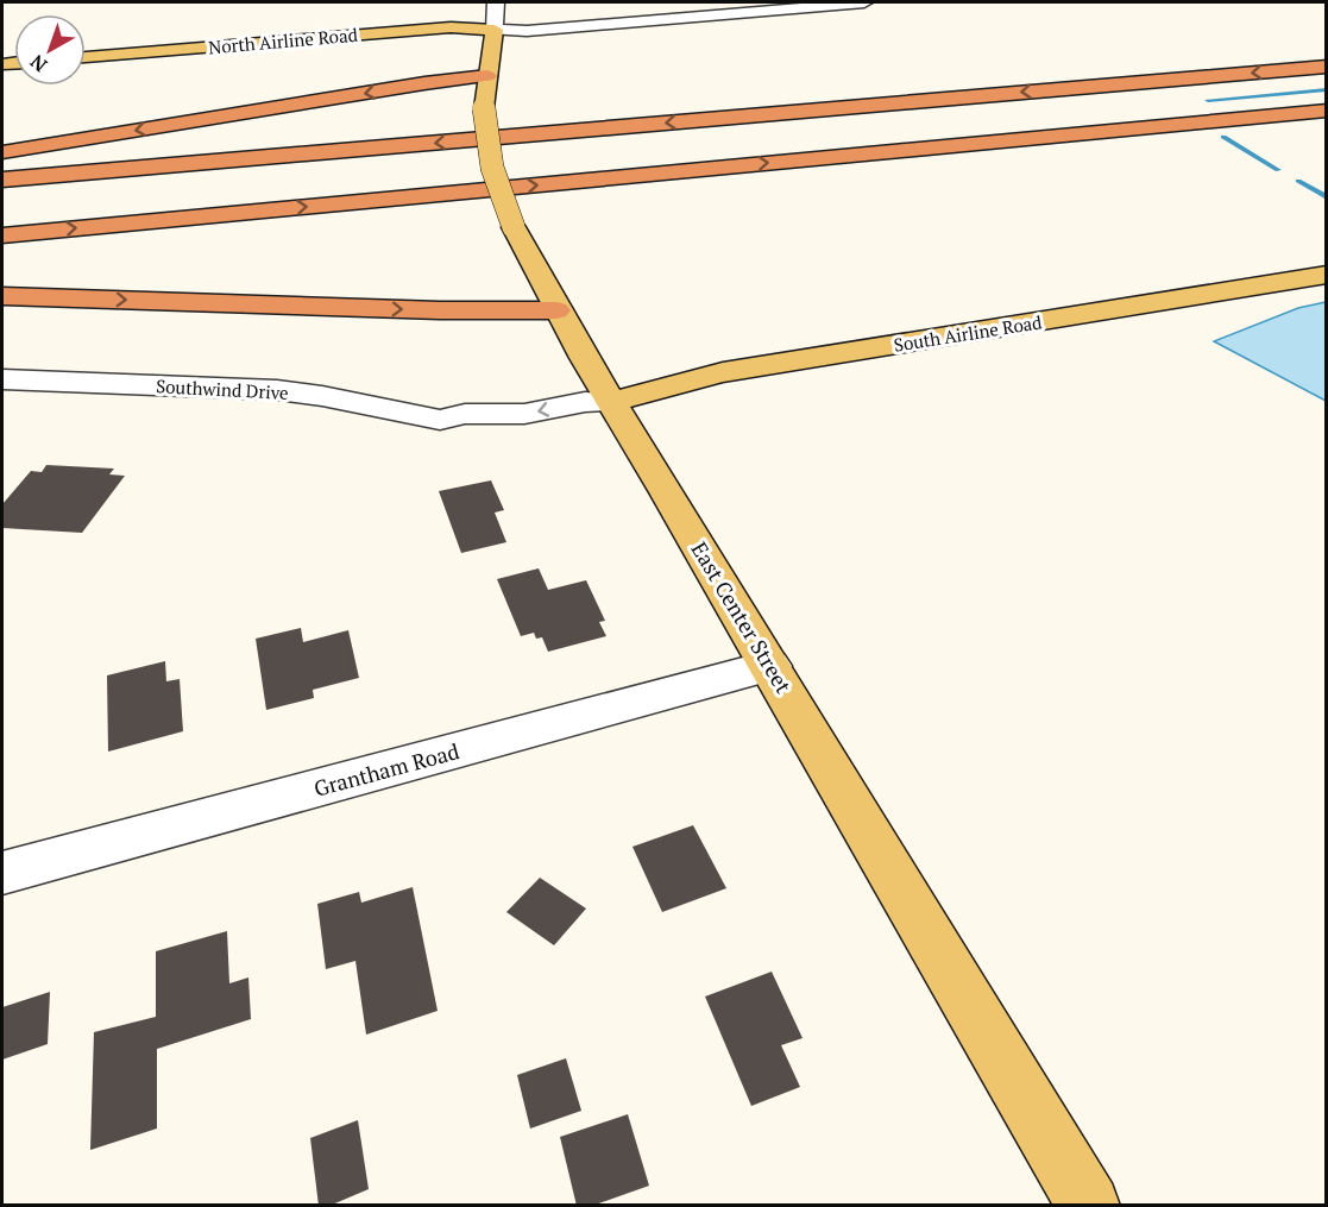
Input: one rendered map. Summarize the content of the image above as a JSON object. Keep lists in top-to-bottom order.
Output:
{
  "streets": {
    "main road": ["North Airline Road", "South Airline Road", "East Center Street"],
    "street": ["Southwind Drive", "Grantham Road"]
  },
  "crossings": [
    ["North Airline Road", "East Center Street"],
    ["South Airline Road", "Southwind Drive"],
    ["South Airline Road", "East Center Street"],
    ["Southwind Drive", "East Center Street"],
    ["East Center Street", "Grantham Road"]
  ],
  "north": "bottom left"
}
